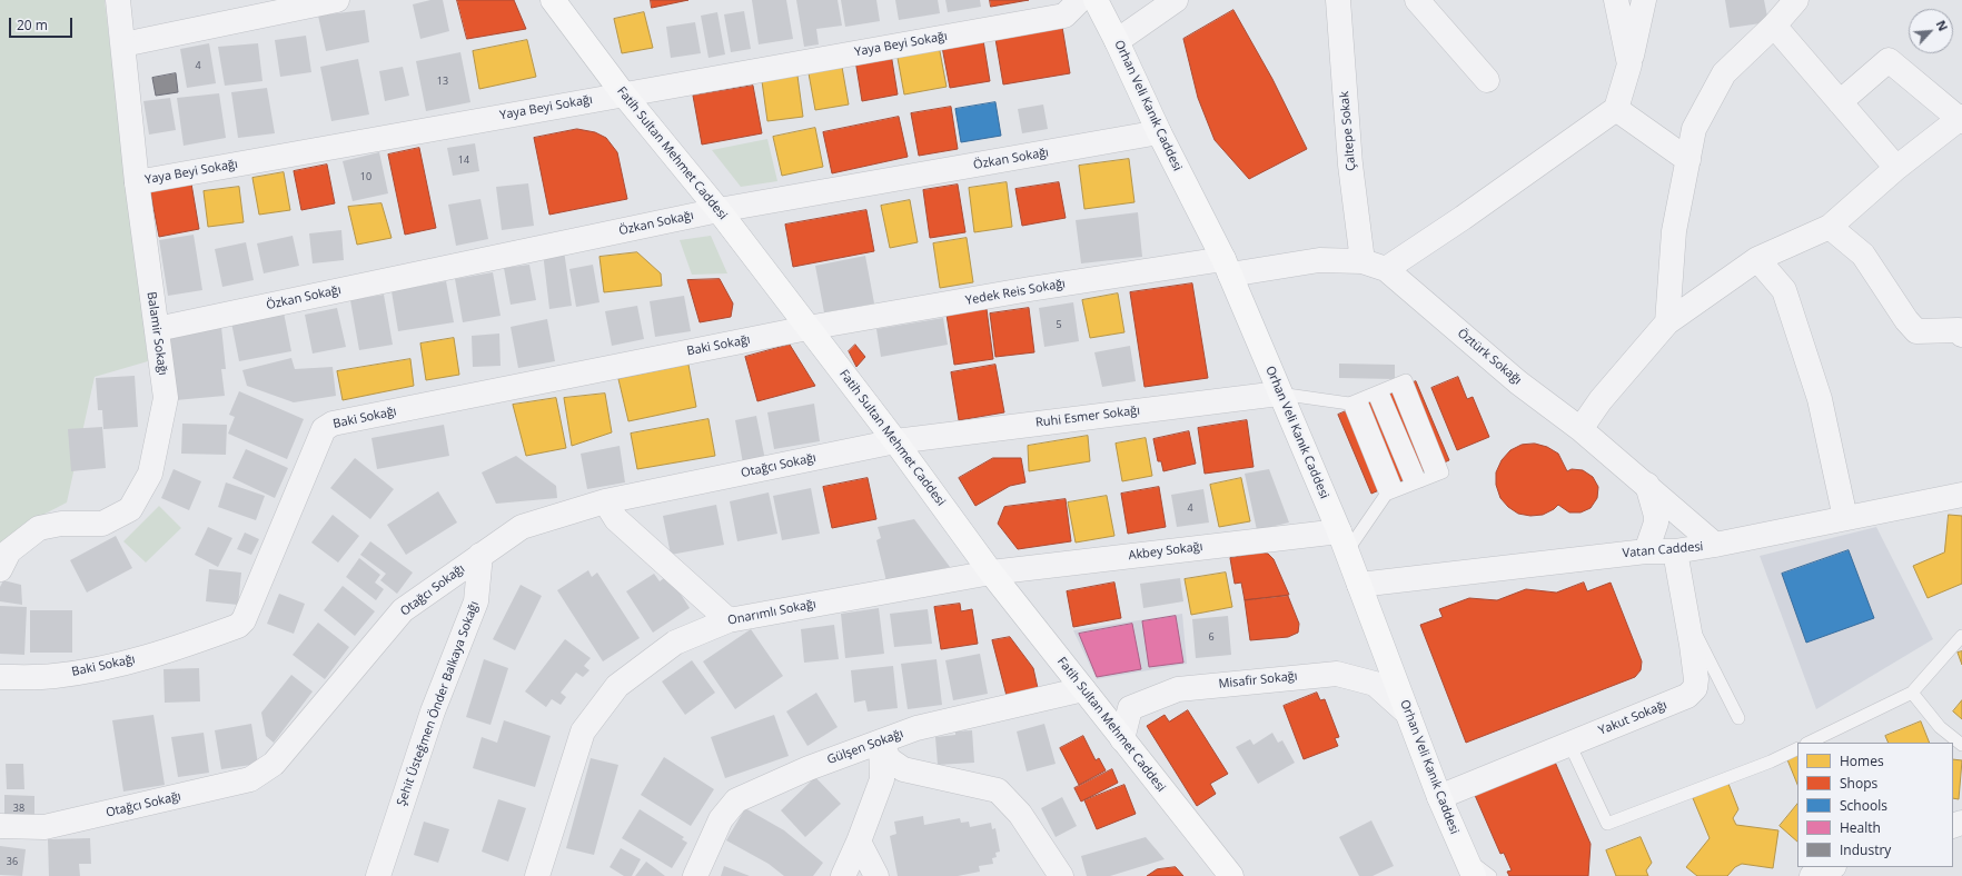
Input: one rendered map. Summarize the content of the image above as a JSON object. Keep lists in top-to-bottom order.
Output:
{
  "streets": {
    "main road": ["Orhan Veli Kanık Caddesi", "Fatih Sultan Mehmet Caddesi"],
    "street": [
      "Yaya Beyi Sokağı",
      "Çaltepe Sokak",
      "Özkan Sokağı",
      "Yedek Reis Sokağı",
      "Balamir Sokağı",
      "Baki Sokağı",
      "Öztürk Sokağı",
      "Ruhi Esmer Sokağı",
      "Otağcı Sokağı",
      "Vatan Caddesi",
      "Akbey Sokağı",
      "Onarımlı Sokağı",
      "Misafir Sokağı",
      "Şehit Üsteğmen Önder Balkaya Sokağı",
      "Yakut Sokağı",
      "Gülşen Sokağı"
    ]
  },
  "crossings": [
    ["Yaya Beyi Sokağı", "Fatih Sultan Mehmet Caddesi"],
    ["Yaya Beyi Sokağı", "Balamir Sokağı"],
    ["Orhan Veli Kanık Caddesi", "Özkan Sokağı"],
    ["Orhan Veli Kanık Caddesi", "Yedek Reis Sokağı"],
    ["Orhan Veli Kanık Caddesi", "Öztürk Sokağı"],
    ["Orhan Veli Kanık Caddesi", "Ruhi Esmer Sokağı"],
    ["Orhan Veli Kanık Caddesi", "Vatan Caddesi"],
    ["Orhan Veli Kanık Caddesi", "Akbey Sokağı"],
    ["Orhan Veli Kanık Caddesi", "Misafir Sokağı"],
    ["Orhan Veli Kanık Caddesi", "Yakut Sokağı"],
    ["Çaltepe Sokak", "Öztürk Sokağı"],
    ["Fatih Sultan Mehmet Caddesi", "Özkan Sokağı"],
    ["Fatih Sultan Mehmet Caddesi", "Yedek Reis Sokağı"],
    ["Fatih Sultan Mehmet Caddesi", "Baki Sokağı"],
    ["Fatih Sultan Mehmet Caddesi", "Ruhi Esmer Sokağı"],
    ["Fatih Sultan Mehmet Caddesi", "Otağcı Sokağı"],
    ["Fatih Sultan Mehmet Caddesi", "Akbey Sokağı"],
    ["Fatih Sultan Mehmet Caddesi", "Onarımlı Sokağı"],
    ["Fatih Sultan Mehmet Caddesi", "Misafir Sokağı"],
    ["Fatih Sultan Mehmet Caddesi", "Gülşen Sokağı"],
    ["Özkan Sokağı", "Balamir Sokağı"],
    ["Yedek Reis Sokağı", "Baki Sokağı"],
    ["Yedek Reis Sokağı", "Öztürk Sokağı"],
    ["Öztürk Sokağı", "Vatan Caddesi"],
    ["Ruhi Esmer Sokağı", "Otağcı Sokağı"],
    ["Otağcı Sokağı", "Şehit Üsteğmen Önder Balkaya Sokağı"],
    ["Vatan Caddesi", "Yakut Sokağı"],
    ["Akbey Sokağı", "Onarımlı Sokağı"]
  ],
  "house_numbers": [
    "4",
    "13",
    "14",
    "10",
    "5",
    "4",
    "6",
    "38",
    "36"
  ],
  "legend": [
    "Homes",
    "Shops",
    "Schools",
    "Health",
    "Industry"
  ],
  "scale_bar": "20 m",
  "north": "top right"
}
